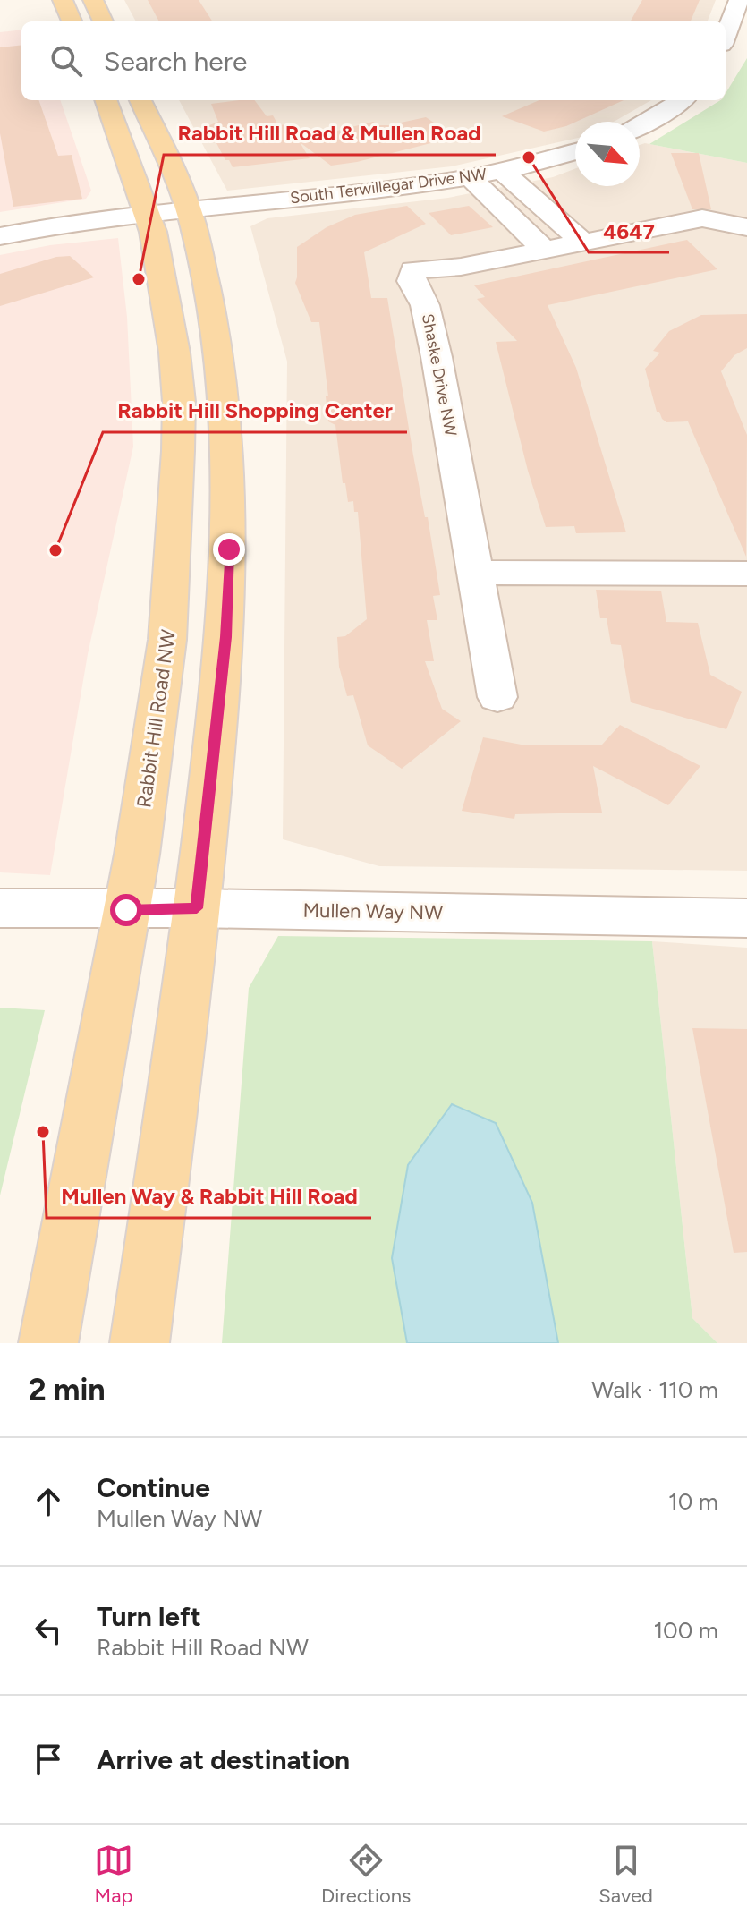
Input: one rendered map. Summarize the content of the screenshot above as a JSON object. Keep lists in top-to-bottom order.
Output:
{
  "streets": {
    "main road": ["Rabbit Hill Road NW"],
    "street": ["South Terwillegar Drive NW", "Shaske Drive NW", "Mullen Way NW"]
  },
  "crossings": [
    ["South Terwillegar Drive NW", "Rabbit Hill Road NW"],
    ["Rabbit Hill Road NW", "Mullen Way NW"]
  ],
  "places": [
    "4647",
    "Rabbit Hill Road & Mullen Road",
    "Rabbit Hill Shopping Center",
    "Mullen Way & Rabbit Hill Road"
  ],
  "north": "bottom right",
  "page": {
    "search": "Search here",
    "heading": ["2 min", "Walk · 110 m"],
    "list": [
      ["Continue", "Mullen Way NW", "10 m"],
      ["Turn left", "Rabbit Hill Road NW", "100 m"],
      "Arrive at destination"
    ],
    "nav": ["Map", "Directions", "Saved"]
  }
}
